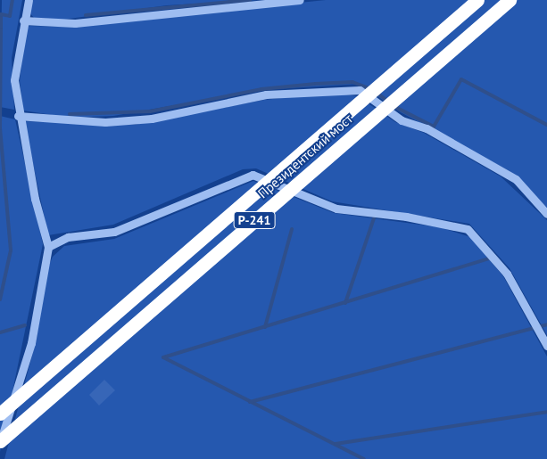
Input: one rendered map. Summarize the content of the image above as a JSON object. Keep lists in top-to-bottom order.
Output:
{
  "streets": {
    "highway": ["Президентский мост", "Р-241"]
  }
}
